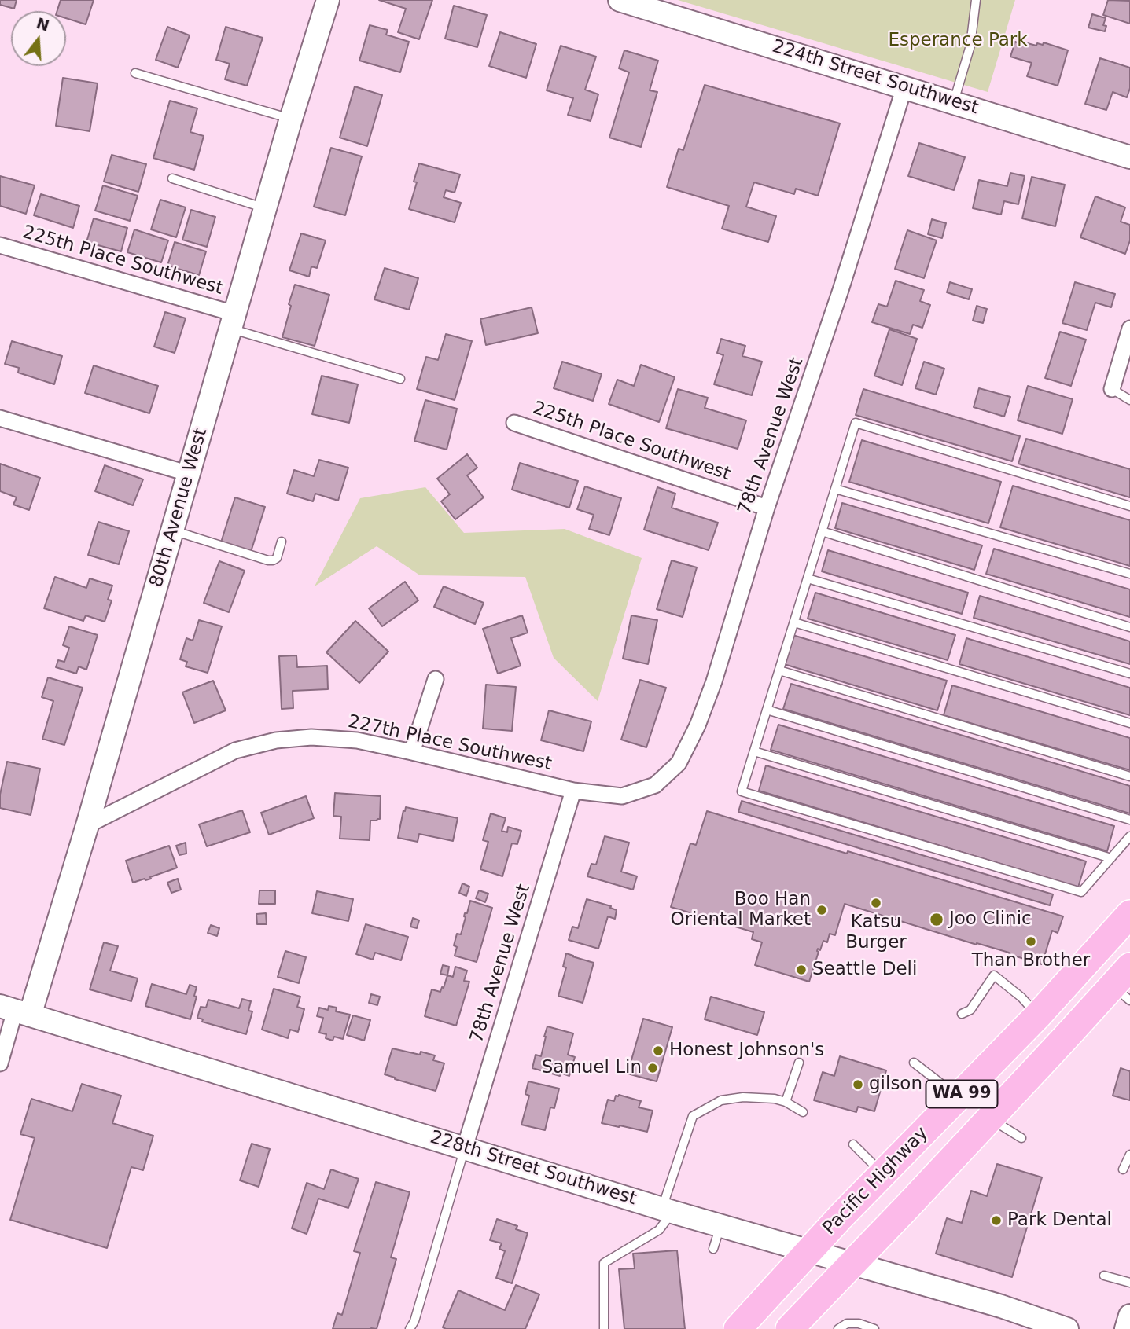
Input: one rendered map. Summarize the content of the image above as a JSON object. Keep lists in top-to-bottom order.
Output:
{
  "streets": {
    "highway": ["WA 99", "Pacific Highway"],
    "street": [
      "224th Street Southwest",
      "225th Place Southwest",
      "78th Avenue West",
      "80th Avenue West",
      "227th Place Southwest",
      "228th Street Southwest"
    ]
  },
  "crossings": [
    ["224th Street Southwest", "78th Avenue West"],
    ["225th Place Southwest", "78th Avenue West"],
    ["225th Place Southwest", "80th Avenue West"],
    ["78th Avenue West", "227th Place Southwest"],
    ["78th Avenue West", "228th Street Southwest"],
    ["80th Avenue West", "227th Place Southwest"],
    ["80th Avenue West", "228th Street Southwest"],
    ["WA 99", "228th Street Southwest"],
    ["228th Street Southwest", "Pacific Highway"]
  ],
  "parks": ["Esperance Park"],
  "places": [
    "Katsu Burger",
    "Boo Han Oriental Market",
    "Joo Clinic",
    "Than Brother",
    "Seattle Deli",
    "Honest Johnson's",
    "Samuel Lin",
    "gilson",
    "Park Dental"
  ],
  "north": "top"
}
